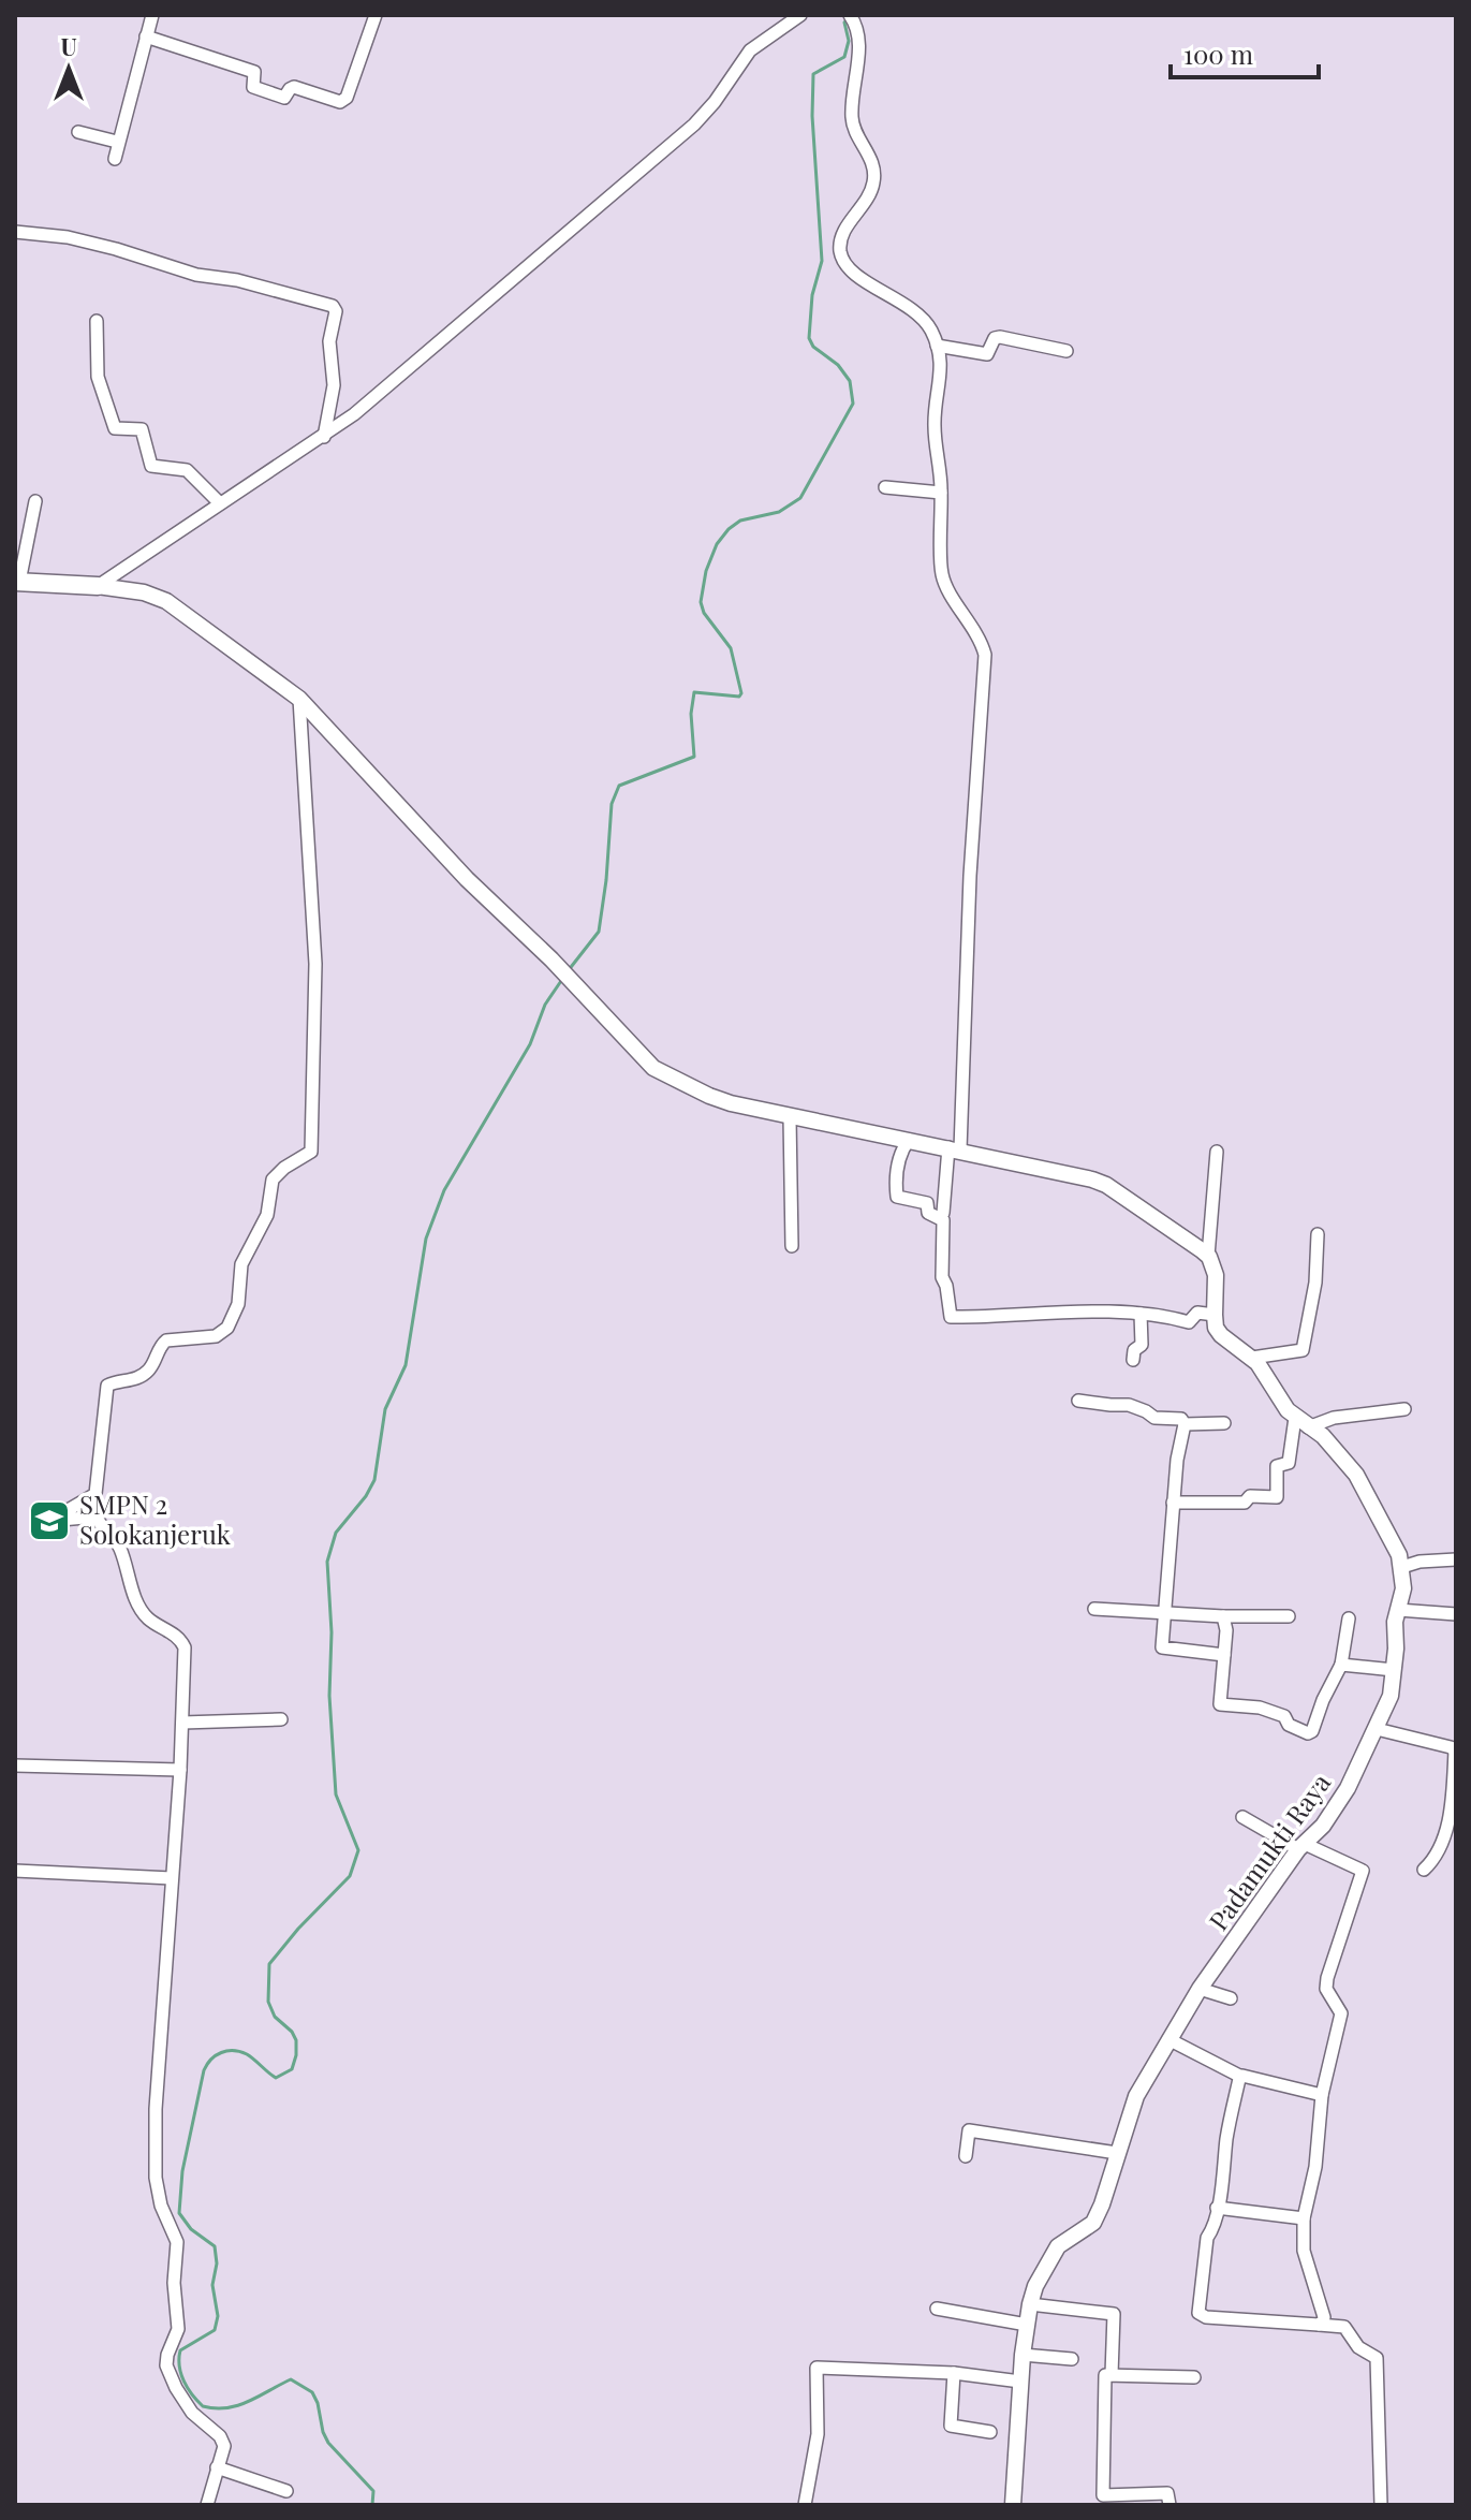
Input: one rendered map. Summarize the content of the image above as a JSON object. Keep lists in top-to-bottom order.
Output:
{
  "streets": {
    "street": ["Padamukti Raya"]
  },
  "places": {
    "school or university": ["SMPN 2 Solokanjeruk"]
  },
  "scale_bar": "100 m",
  "north": "top"
}
